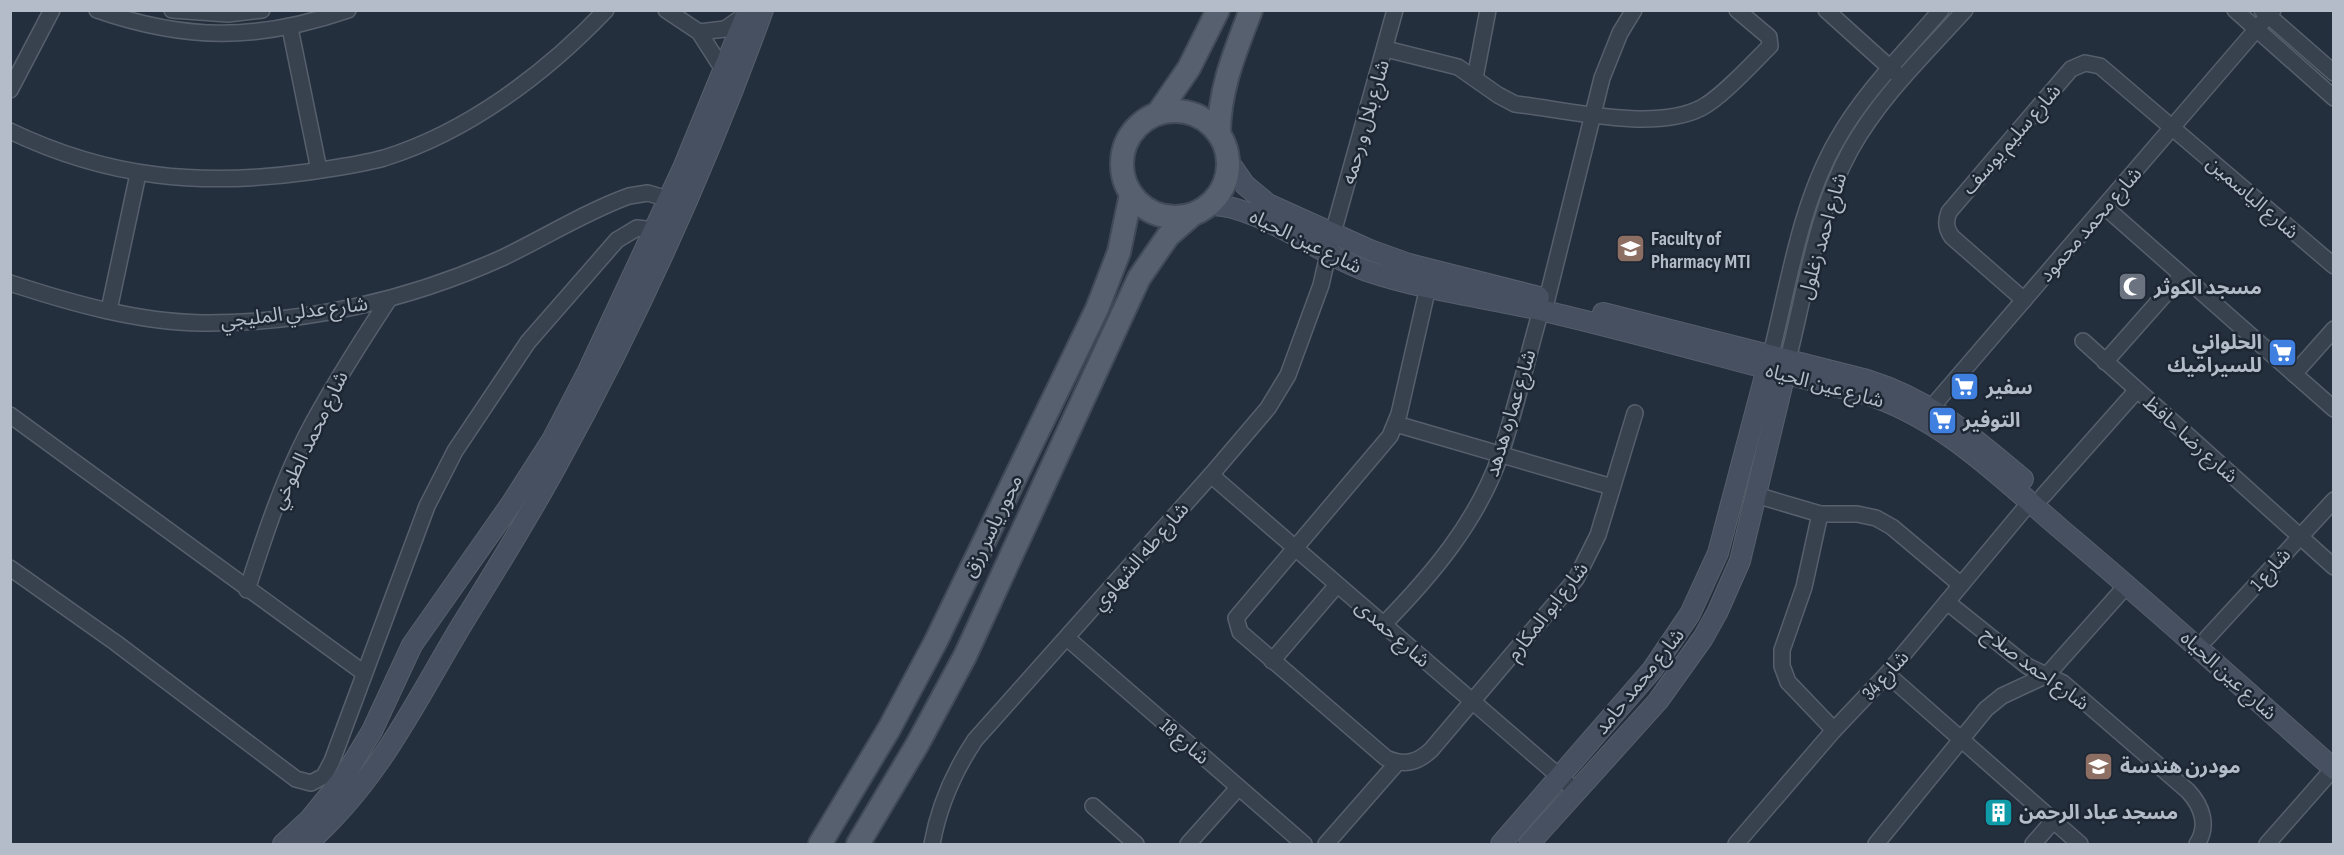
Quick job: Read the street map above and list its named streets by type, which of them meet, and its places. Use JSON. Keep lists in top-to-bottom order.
{
  "streets": {
    "main road": ["محور ياسر رزق"],
    "street": [
      "شارع بلال و رحمه",
      "شارع سليم يوسف",
      "شارع الياسمين",
      "شارع محمد محمود",
      "شارع احمد زغلول",
      "شارع عين الحياه",
      "شارع عدلي المليجي",
      "شارع عماره هدهد",
      "شارع رضا حافظ",
      "شارع محمد الطوخي",
      "شارع طه الشهاوي",
      "شارع 1",
      "شارع ابو المكارم",
      "شارع حمدى",
      "شارع احمد صلاح",
      "شارع 34",
      "شارع محمد حامد",
      "شارع 18"
    ]
  },
  "crossings": [
    ["شارع بلال و رحمه", "شارع عين الحياه"],
    ["شارع بلال و رحمه", "شارع طه الشهاوي"],
    ["شارع سليم يوسف", "شارع الياسمين"],
    ["شارع سليم يوسف", "شارع محمد محمود"],
    ["شارع الياسمين", "شارع محمد محمود"],
    ["شارع محمد محمود", "شارع عين الحياه"],
    ["شارع احمد زغلول", "شارع عين الحياه"],
    ["شارع احمد زغلول", "شارع محمد حامد"],
    ["شارع عين الحياه", "شارع عماره هدهد"],
    ["شارع عين الحياه", "محور ياسر رزق"],
    ["شارع عين الحياه", "شارع طه الشهاوي"],
    ["شارع عين الحياه", "شارع 1"],
    ["شارع عين الحياه", "شارع 34"],
    ["شارع عين الحياه", "شارع محمد حامد"],
    ["شارع عدلي المليجي", "شارع محمد الطوخي"],
    ["شارع عماره هدهد", "شارع حمدى"],
    ["شارع رضا حافظ", "شارع 1"],
    ["شارع رضا حافظ", "شارع 34"],
    ["شارع طه الشهاوي", "شارع حمدى"],
    ["شارع طه الشهاوي", "شارع 18"],
    ["شارع ابو المكارم", "شارع حمدى"],
    ["شارع حمدى", "شارع محمد حامد"],
    ["شارع احمد صلاح", "شارع 34"]
  ],
  "places": {
    "school or university": ["Faculty of Pharmacy MTI", "مودرن هندسة"],
    "mosque": ["مسجد الكوثر"],
    "supermarket": ["الحلواني للسيراميك", "سفير", "التوفير"],
    "building": ["مسجد عباد الرحمن"]
  }
}
